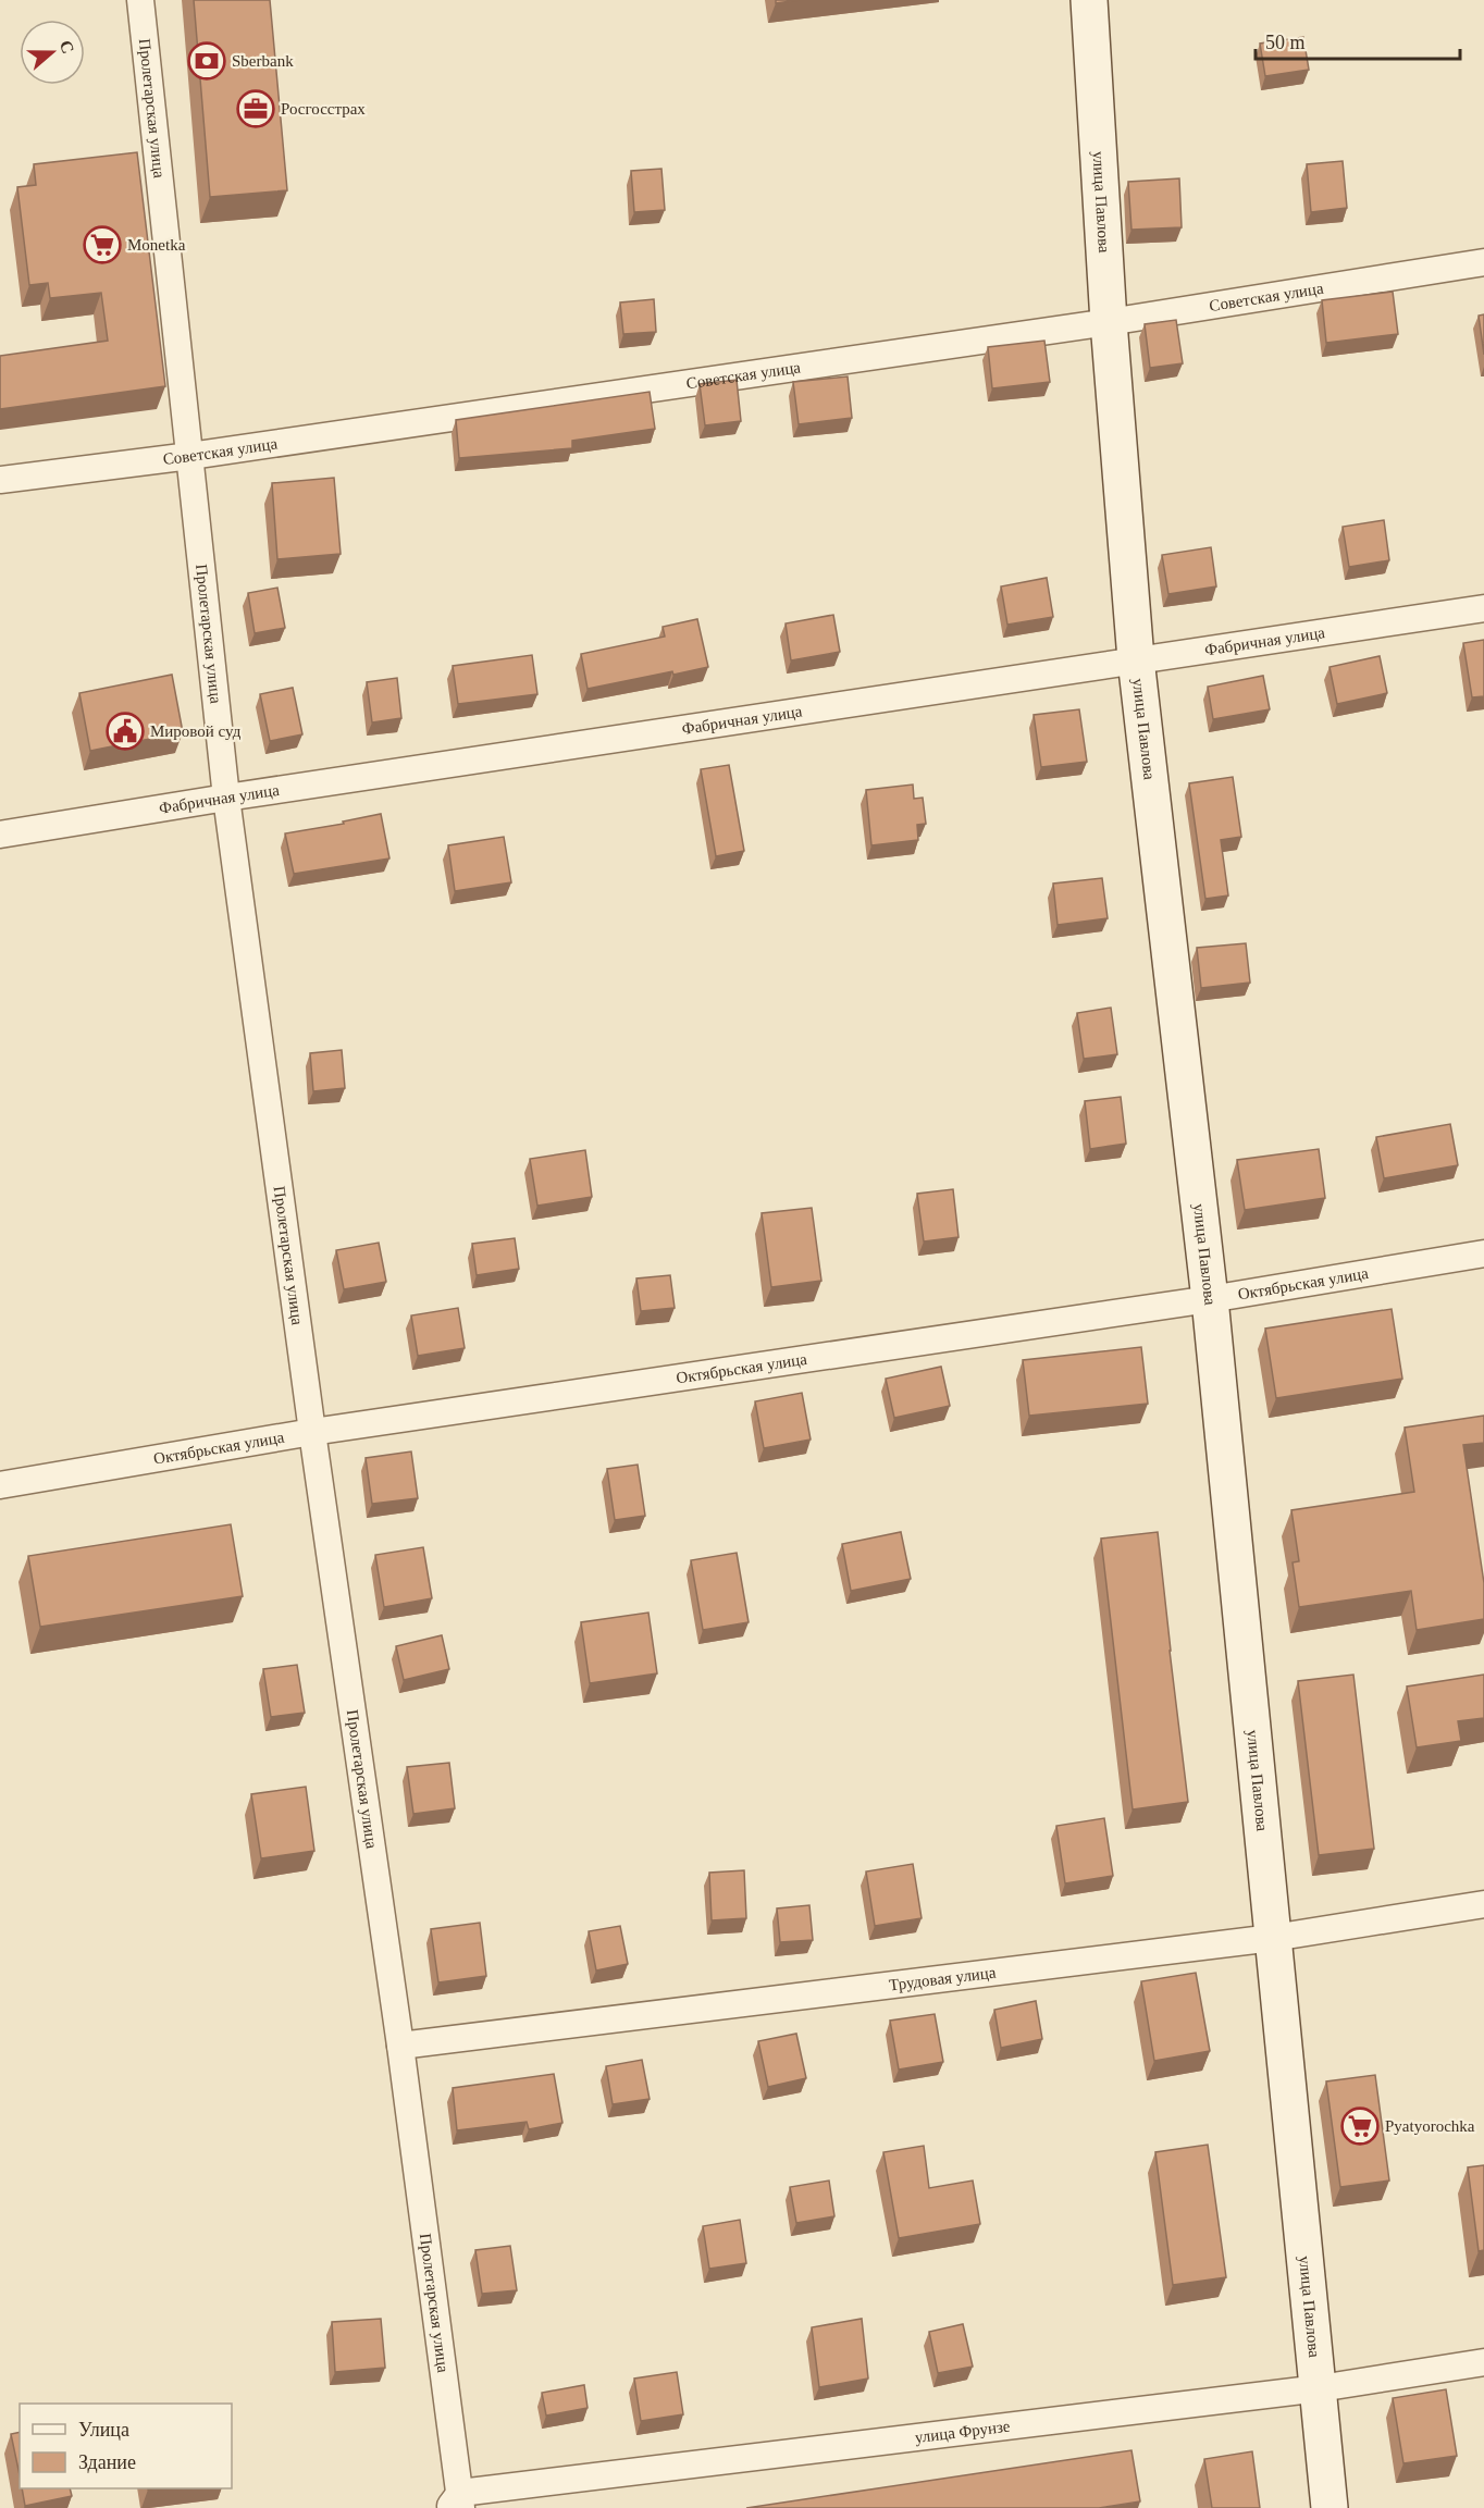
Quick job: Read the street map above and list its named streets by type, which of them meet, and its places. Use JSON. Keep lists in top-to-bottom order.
{
  "streets": {
    "street": [
      "Пролетарская улица",
      "улица Павлова",
      "Советская улица",
      "Фабричная улица",
      "Октябрьская улица",
      "Трудовая улица",
      "улица Фрунзе"
    ]
  },
  "crossings": [
    ["Пролетарская улица", "Советская улица"],
    ["Пролетарская улица", "Фабричная улица"],
    ["Пролетарская улица", "Октябрьская улица"],
    ["Пролетарская улица", "Трудовая улица"],
    ["Пролетарская улица", "улица Фрунзе"],
    ["улица Павлова", "Советская улица"],
    ["улица Павлова", "Фабричная улица"],
    ["улица Павлова", "Октябрьская улица"],
    ["улица Павлова", "Трудовая улица"],
    ["улица Павлова", "улица Фрунзе"]
  ],
  "places": {
    "bank": ["Sberbank"],
    "office": ["Росгосстрах"],
    "supermarket": ["Monetka", "Pyatyorochka"],
    "public building": ["Мировой суд"]
  },
  "legend": ["Улица", "Здание"],
  "scale_bar": "50 m",
  "north": "right"
}
